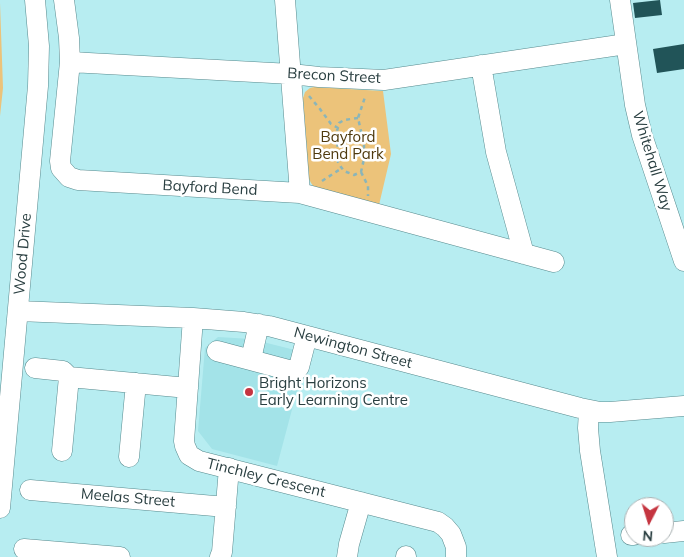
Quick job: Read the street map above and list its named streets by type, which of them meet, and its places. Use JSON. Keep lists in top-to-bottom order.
{
  "streets": {
    "street": [
      "Brecon Street",
      "Whitehall Way",
      "Bayford Bend",
      "Wood Drive",
      "Newington Street",
      "Tinchley Crescent",
      "Meelas Street"
    ]
  },
  "crossings": [
    ["Brecon Street", "Whitehall Way"],
    ["Brecon Street", "Bayford Bend"],
    ["Wood Drive", "Newington Street"],
    ["Newington Street", "Tinchley Crescent"]
  ],
  "parks": ["Bayford Bend Park"],
  "places": ["Bright Horizons Early Learning Centre"],
  "north": "bottom"
}
